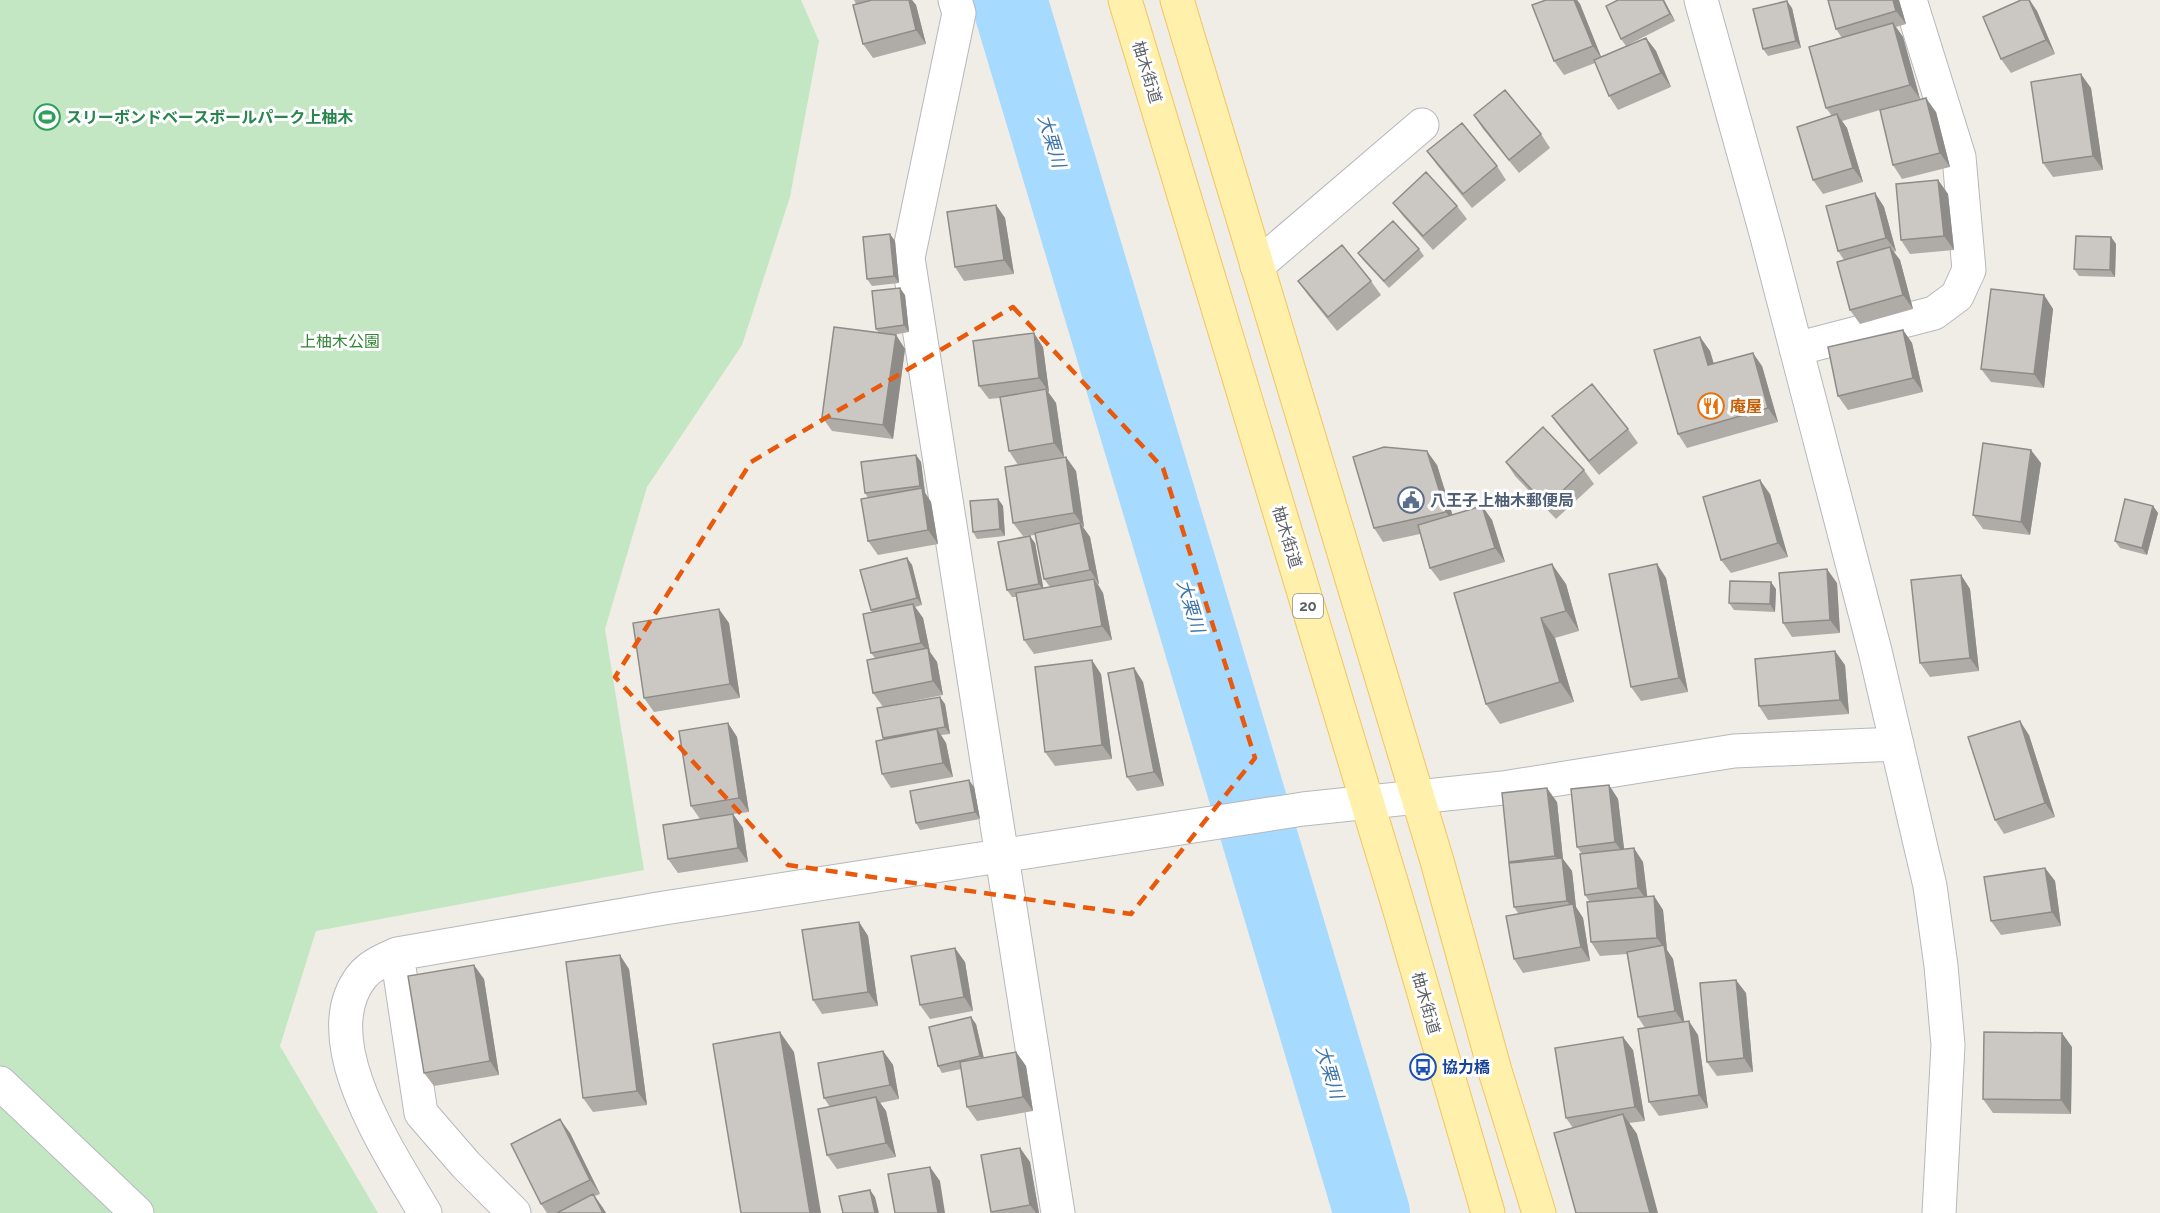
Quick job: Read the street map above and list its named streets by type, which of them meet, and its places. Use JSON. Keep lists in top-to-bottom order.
{
  "streets": {
    "main road": ["柚木街道", "20"]
  },
  "water": ["大栗川"],
  "parks": ["上柚木公園"],
  "places": {
    "sports": ["スリーボンドベースボールパーク上柚木"],
    "restaurant": ["庵屋"],
    "public building": ["八王子上柚木郵便局"],
    "bus stop": ["協力橋"]
  }
}
